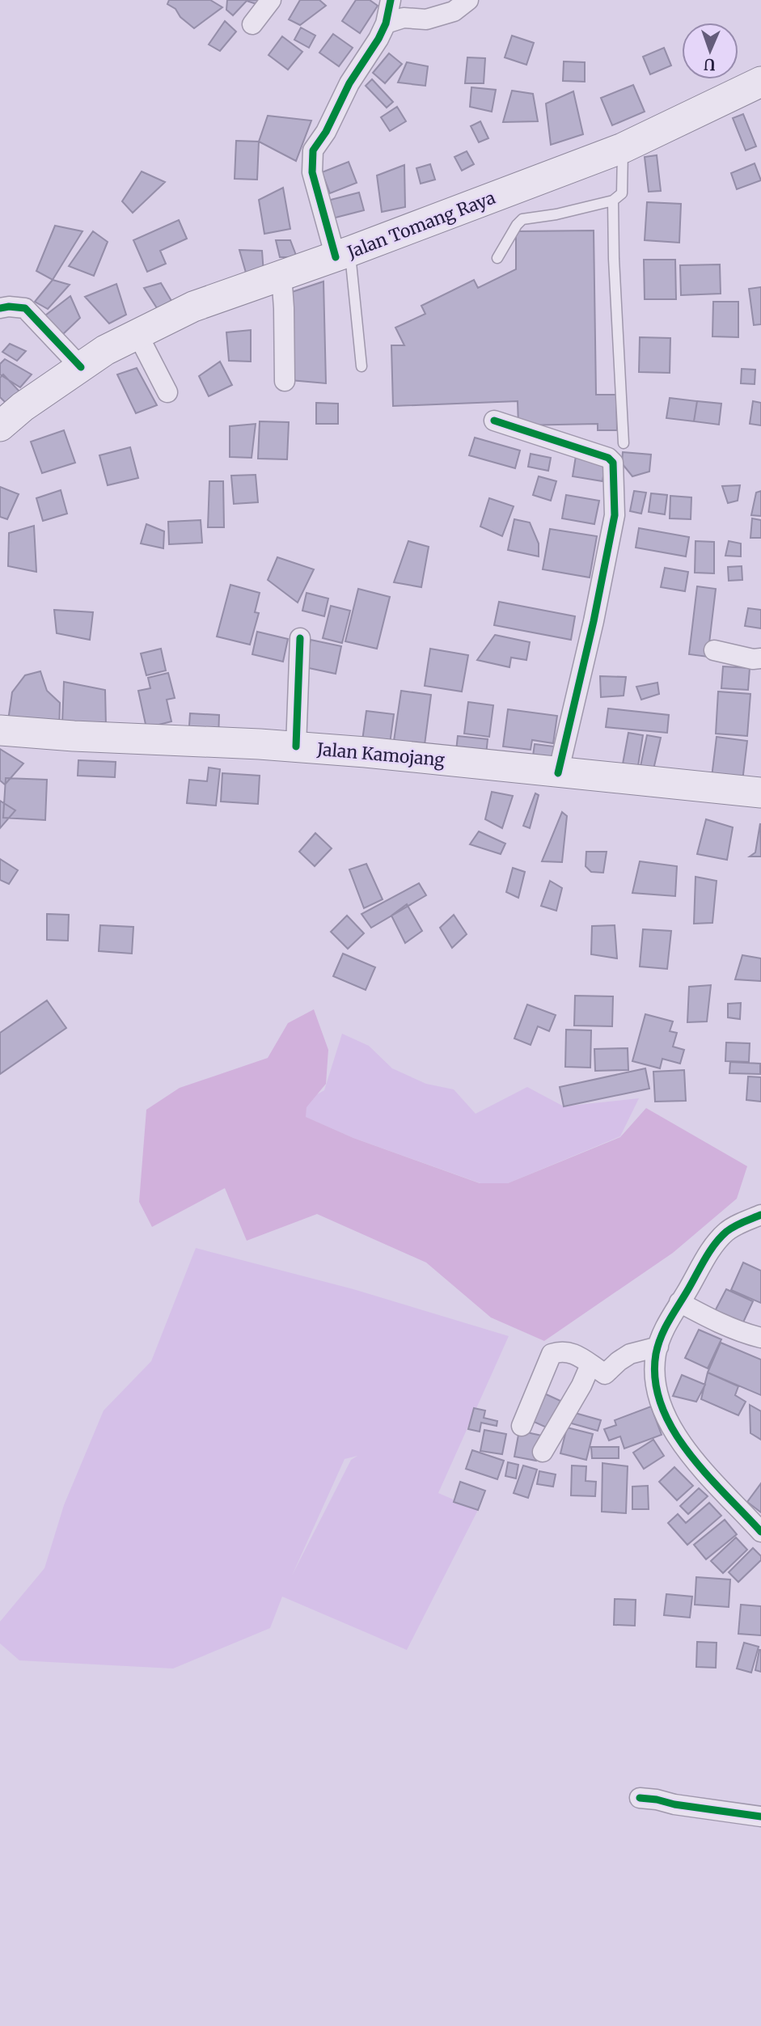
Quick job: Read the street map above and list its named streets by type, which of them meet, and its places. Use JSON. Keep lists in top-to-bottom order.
{
  "streets": {
    "main road": ["Jalan Tomang Raya", "Jalan Kamojang"]
  },
  "north": "bottom"
}
